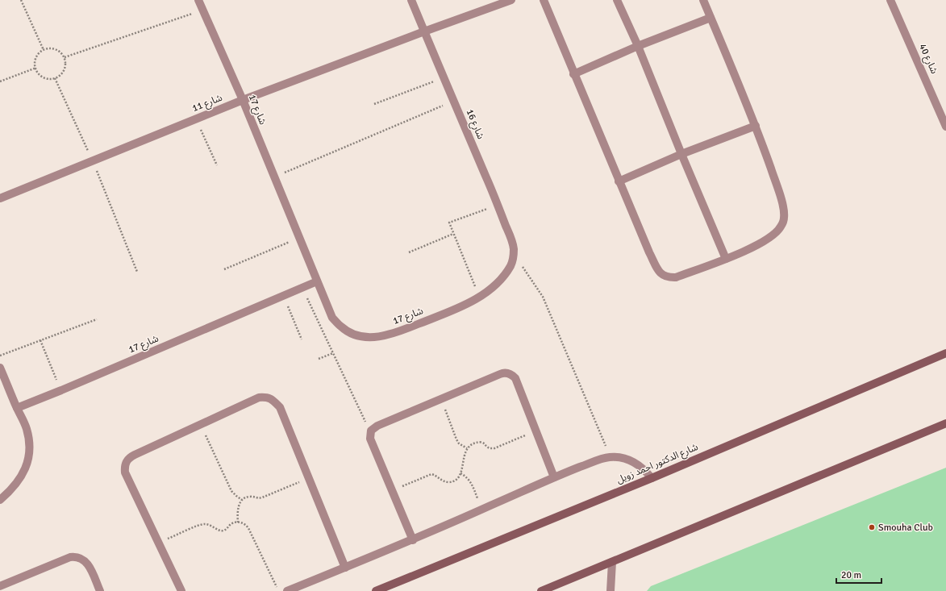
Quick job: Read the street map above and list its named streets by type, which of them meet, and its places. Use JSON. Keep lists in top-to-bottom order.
{
  "streets": {
    "street": [
      "شارع 40",
      "شارع 11",
      "شارع 17",
      "شارع 16",
      "شارع الدكتور احمد زويل"
    ]
  },
  "crossings": [
    ["شارع 11", "شارع 17"],
    ["شارع 11", "شارع 16"],
    ["شارع 17", "شارع 16"]
  ],
  "places": ["Smouha Club"],
  "scale_bar": "20 m"
}
